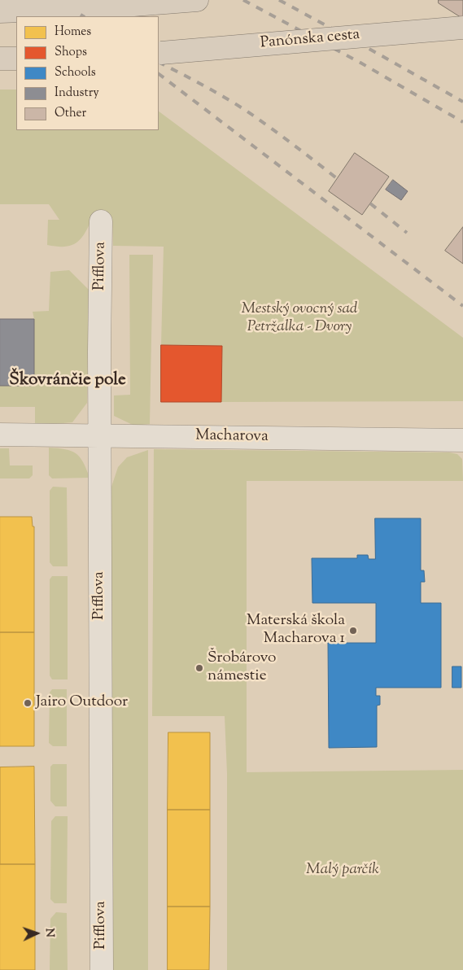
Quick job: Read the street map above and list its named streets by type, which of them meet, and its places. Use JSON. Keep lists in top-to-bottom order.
{
  "streets": {
    "main road": ["Panónska cesta"],
    "street": ["Pifflova", "Macharova"]
  },
  "crossings": [
    ["Pifflova", "Macharova"]
  ],
  "districts": ["Škovránčie pole"],
  "parks": ["Mestský ovocný sad Petržalka - Dvory", "Malý parčík"],
  "places": ["Materská škola Macharova 1", "Šrobárovo námestie", "Jairo Outdoor"],
  "legend": [
    "Homes",
    "Shops",
    "Schools",
    "Industry",
    "Other"
  ],
  "north": "right"
}
